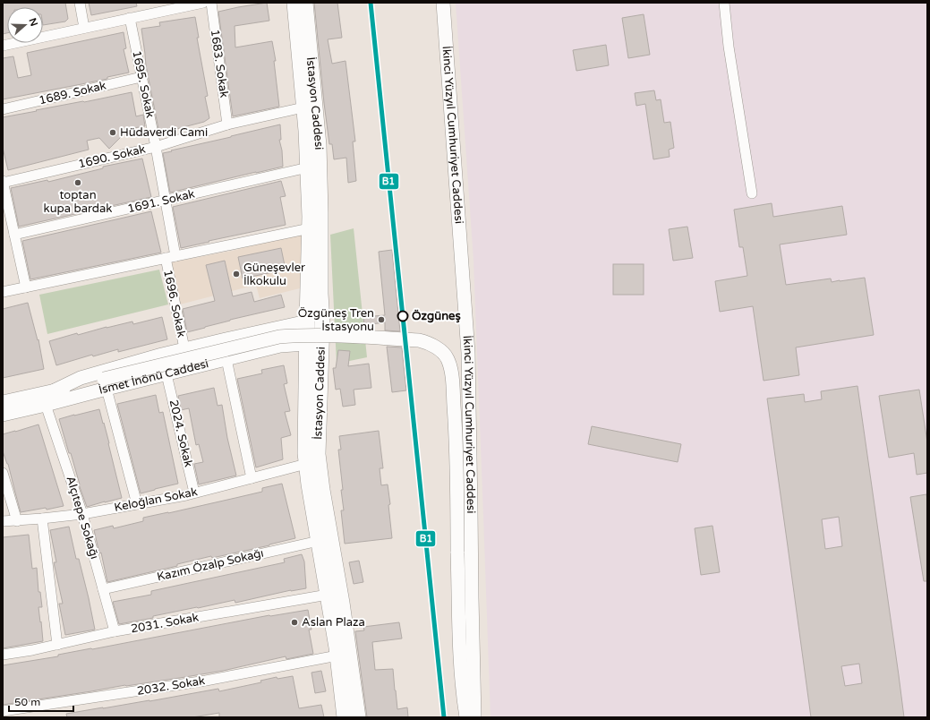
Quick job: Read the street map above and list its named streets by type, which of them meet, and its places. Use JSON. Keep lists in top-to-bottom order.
{
  "streets": {
    "main road": ["İstasyon Caddesi", "İkinci Yüzyıl Cumhuriyet Caddesi", "İsmet İnönü Caddesi"],
    "street": [
      "1683. Sokak",
      "1695. Sokak",
      "1689. Sokak",
      "1690. Sokak",
      "1691. Sokak",
      "1696. Sokak",
      "2024. Sokak",
      "Keloğlan Sokak",
      "Alçıtepe Sokağı",
      "Kazım Özalp Sokağı",
      "2031. Sokak",
      "2032. Sokak"
    ]
  },
  "crossings": [
    ["1683. Sokak", "1690. Sokak"],
    ["1695. Sokak", "1689. Sokak"],
    ["1695. Sokak", "1690. Sokak"],
    ["1695. Sokak", "1691. Sokak"],
    ["1695. Sokak", "1696. Sokak"],
    ["İstasyon Caddesi", "1690. Sokak"],
    ["İstasyon Caddesi", "1691. Sokak"],
    ["İstasyon Caddesi", "İsmet İnönü Caddesi"],
    ["İstasyon Caddesi", "Keloğlan Sokak"],
    ["İstasyon Caddesi", "Kazım Özalp Sokağı"],
    ["İstasyon Caddesi", "2031. Sokak"],
    ["İstasyon Caddesi", "2032. Sokak"],
    ["1696. Sokak", "İsmet İnönü Caddesi"],
    ["İsmet İnönü Caddesi", "2024. Sokak"],
    ["İsmet İnönü Caddesi", "Alçıtepe Sokağı"],
    ["2024. Sokak", "Keloğlan Sokak"],
    ["Keloğlan Sokak", "Alçıtepe Sokağı"],
    ["Alçıtepe Sokağı", "Kazım Özalp Sokağı"],
    ["Alçıtepe Sokağı", "2031. Sokak"]
  ],
  "places": [
    "Hüdaverdi Cami",
    "toptan kupa bardak",
    "Güneşevler İlkokulu",
    "Özgüneş",
    "Özgüneş Tren İstasyonu",
    "Aslan Plaza"
  ],
  "lines": ["transit line B1"],
  "scale_bar": "50 m",
  "north": "right"
}
